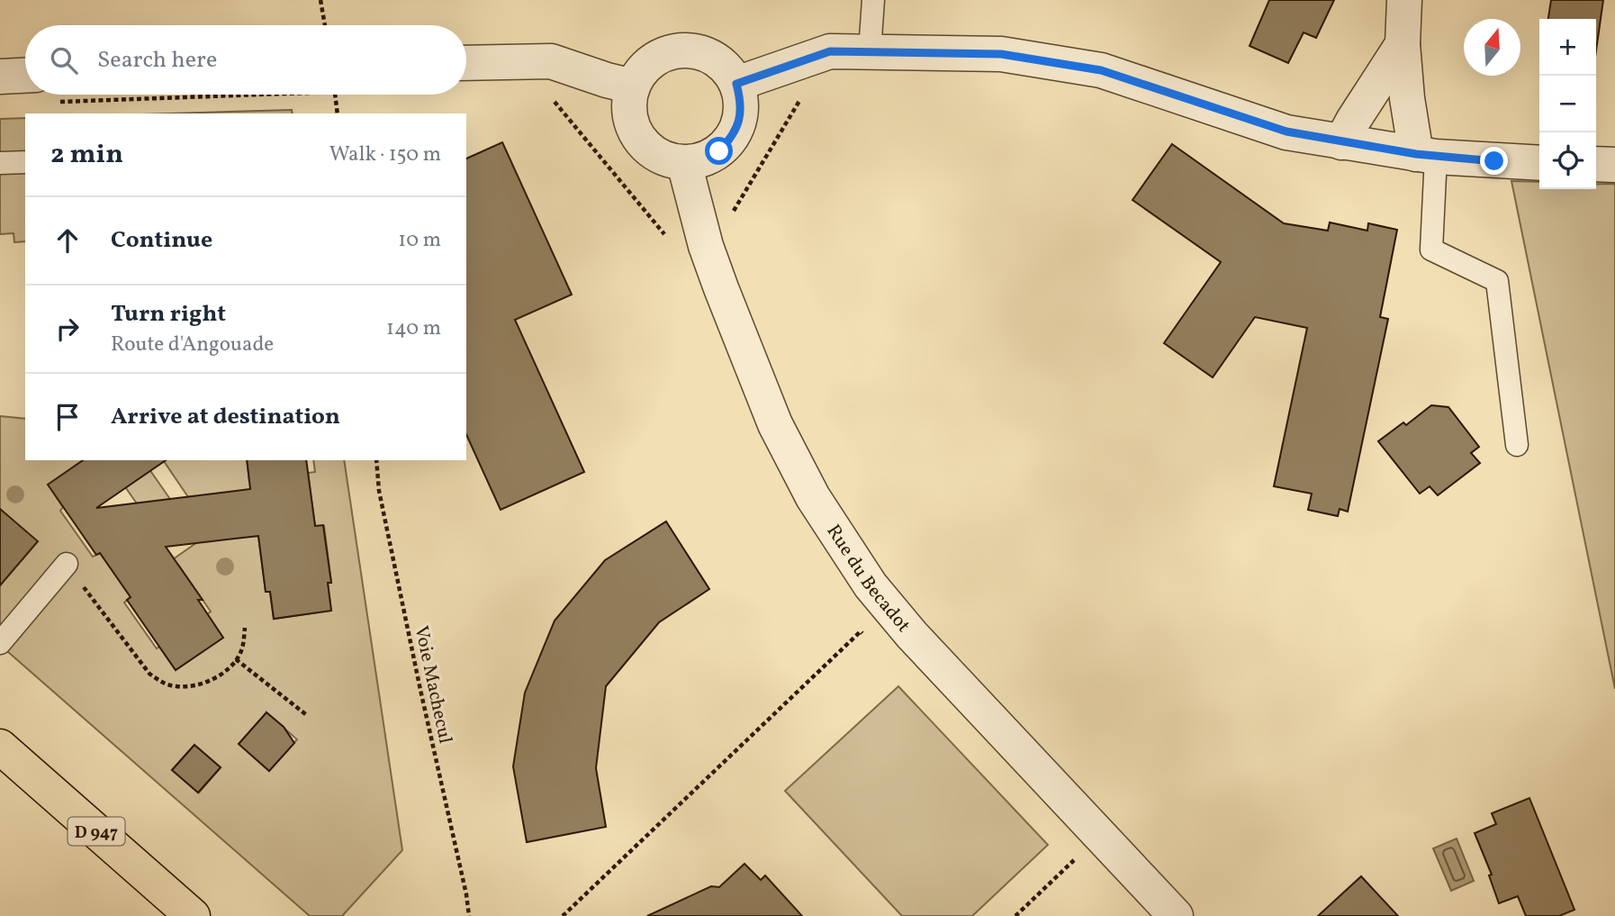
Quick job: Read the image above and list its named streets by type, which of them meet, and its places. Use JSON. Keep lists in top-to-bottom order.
{
  "streets": {
    "main road": ["D 947"],
    "street": ["Rue du Becadot"],
    "path": ["Voie Machecul"]
  },
  "north": "top",
  "page": {
    "map_buttons": ["+", "−"],
    "search": "Search here",
    "heading": ["2 min", "Walk · 150 m"],
    "list": [
      ["Continue", "10 m"],
      ["Turn right", "Route d'Angouade", "140 m"],
      "Arrive at destination"
    ]
  }
}
